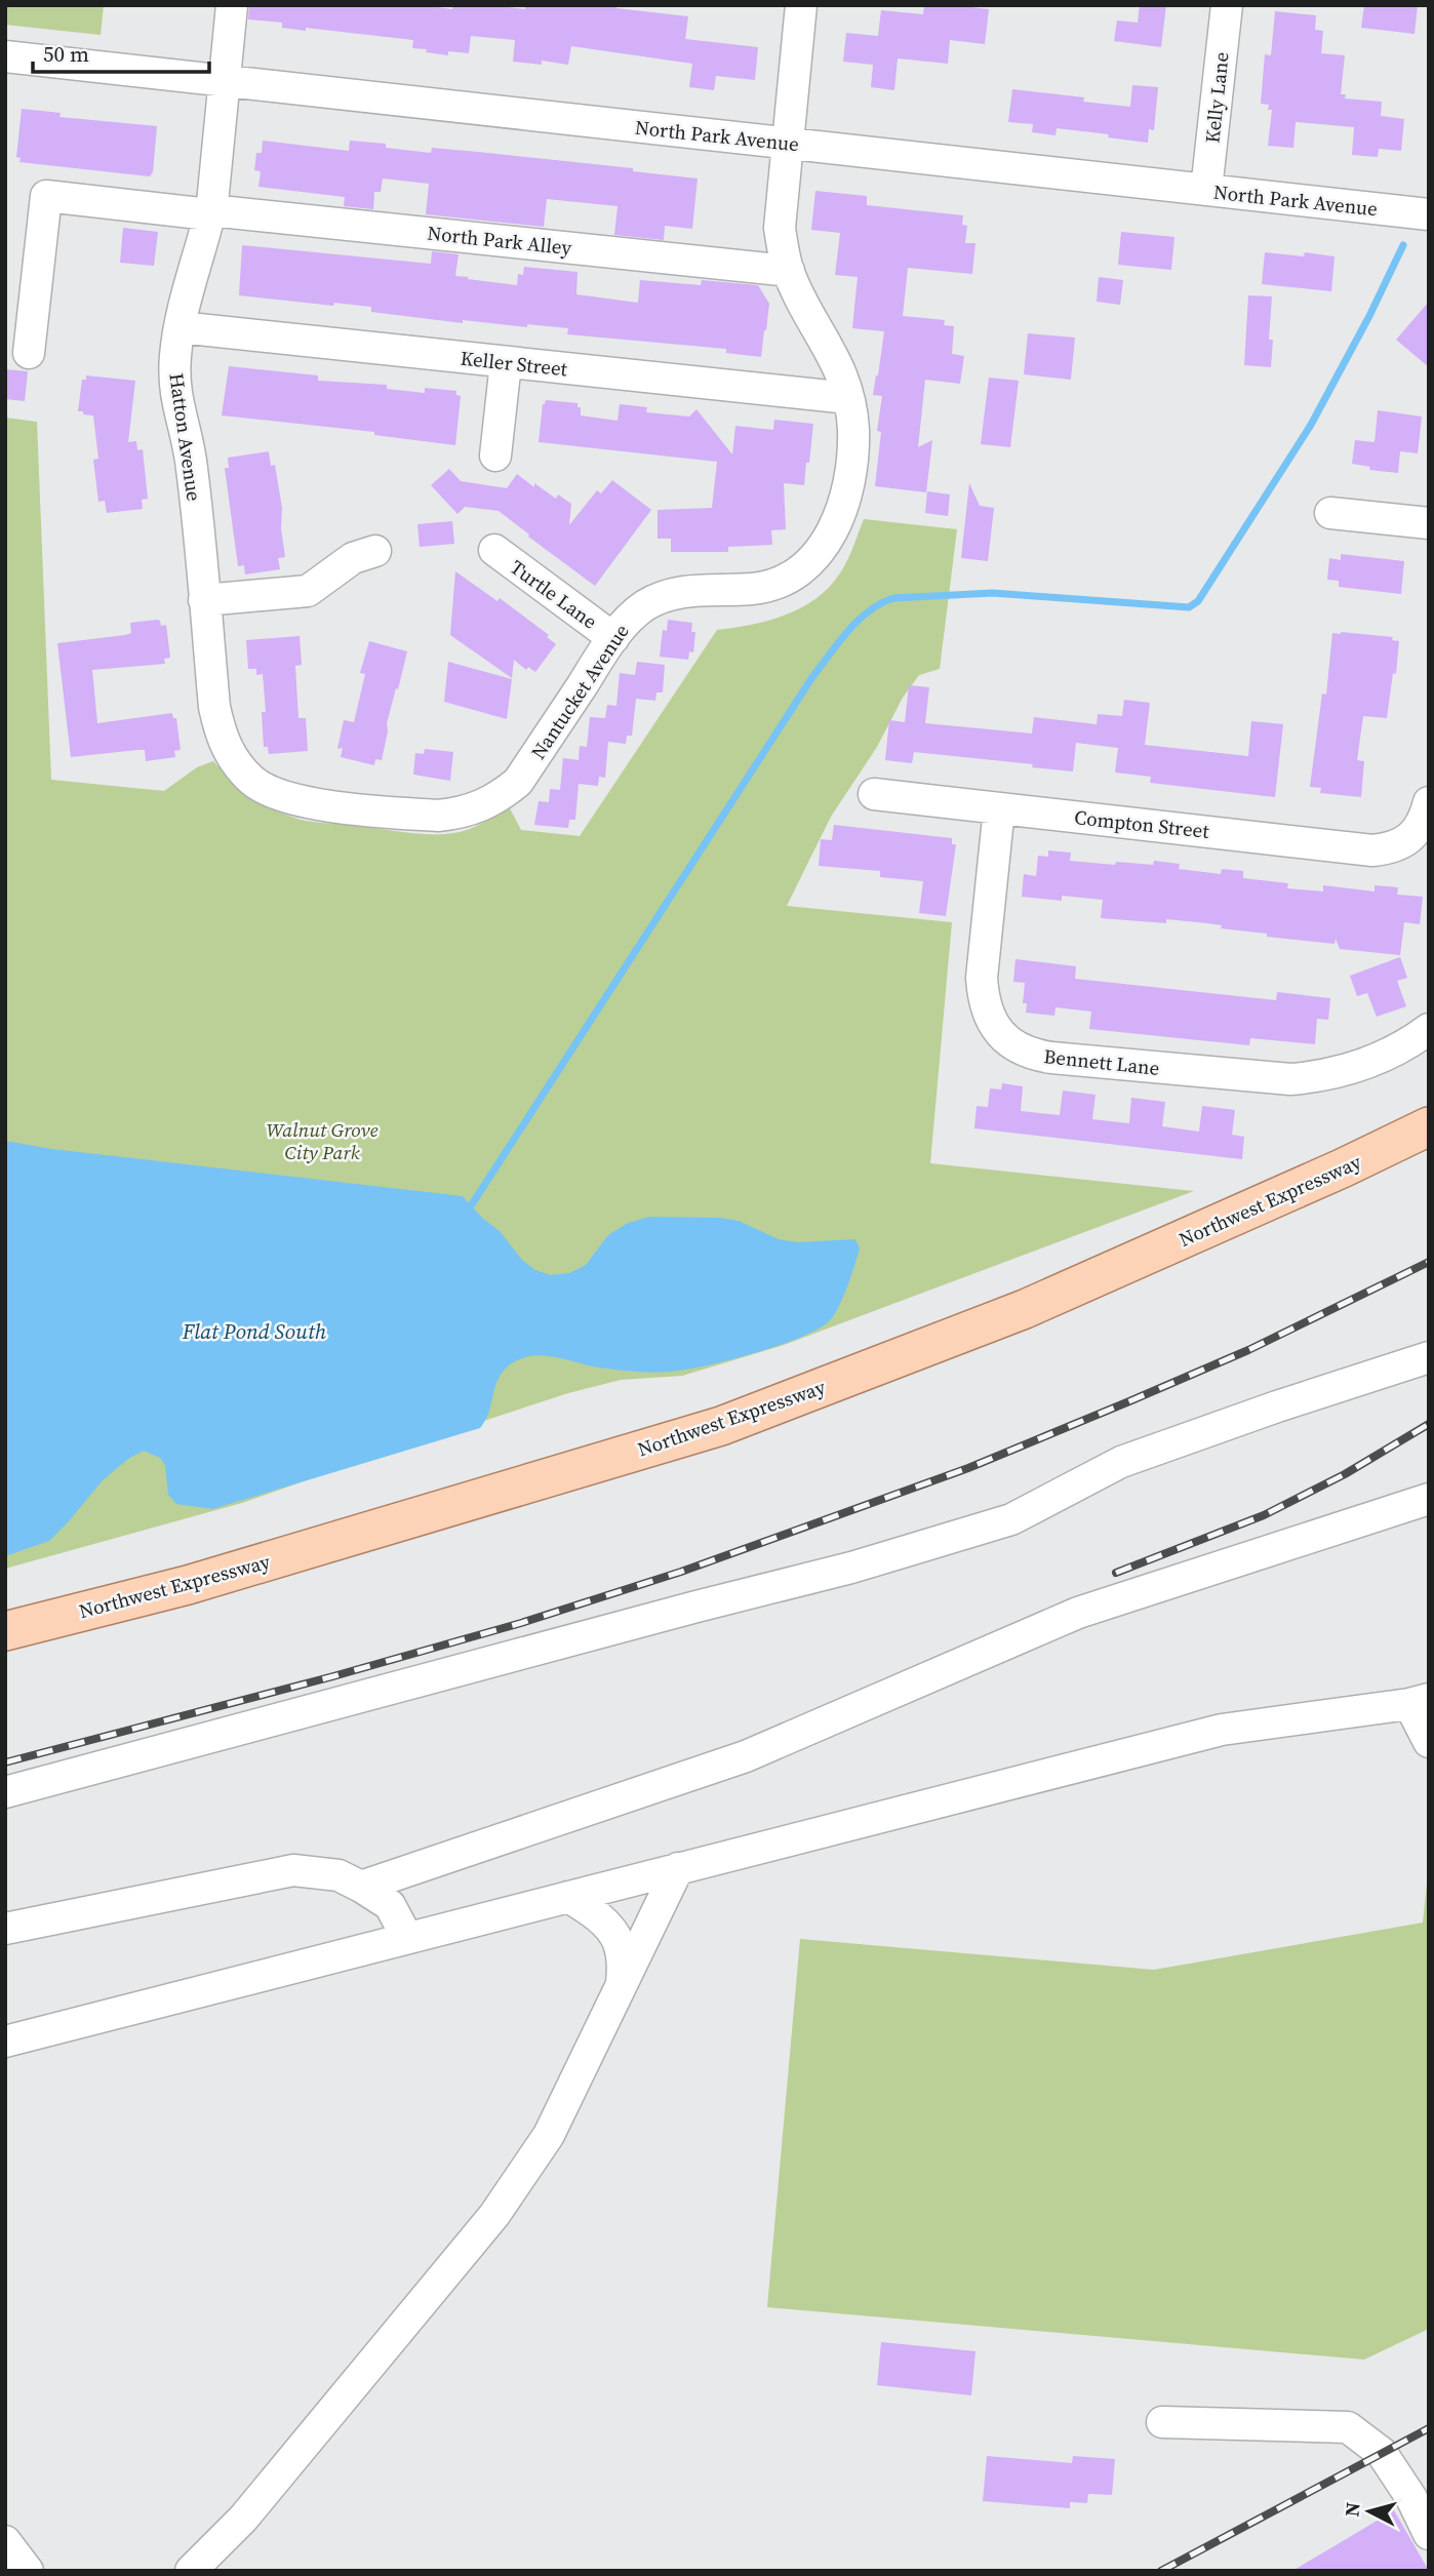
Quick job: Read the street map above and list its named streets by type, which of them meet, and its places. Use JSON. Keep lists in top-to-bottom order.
{
  "streets": {
    "main road": ["Northwest Expressway"],
    "street": [
      "Kelly Lane",
      "North Park Avenue",
      "North Park Alley",
      "Keller Street",
      "Hatton Avenue",
      "Turtle Lane",
      "Nantucket Avenue",
      "Compton Street",
      "Bennett Lane"
    ]
  },
  "crossings": [
    ["Kelly Lane", "North Park Avenue"],
    ["North Park Avenue", "Hatton Avenue"],
    ["North Park Avenue", "Nantucket Avenue"],
    ["North Park Alley", "Hatton Avenue"],
    ["North Park Alley", "Nantucket Avenue"],
    ["Keller Street", "Hatton Avenue"],
    ["Keller Street", "Nantucket Avenue"],
    ["Hatton Avenue", "Nantucket Avenue"],
    ["Turtle Lane", "Nantucket Avenue"],
    ["Compton Street", "Bennett Lane"]
  ],
  "water": ["Flat Pond South"],
  "parks": ["Walnut Grove City Park"],
  "scale_bar": "50 m",
  "north": "left"
}
